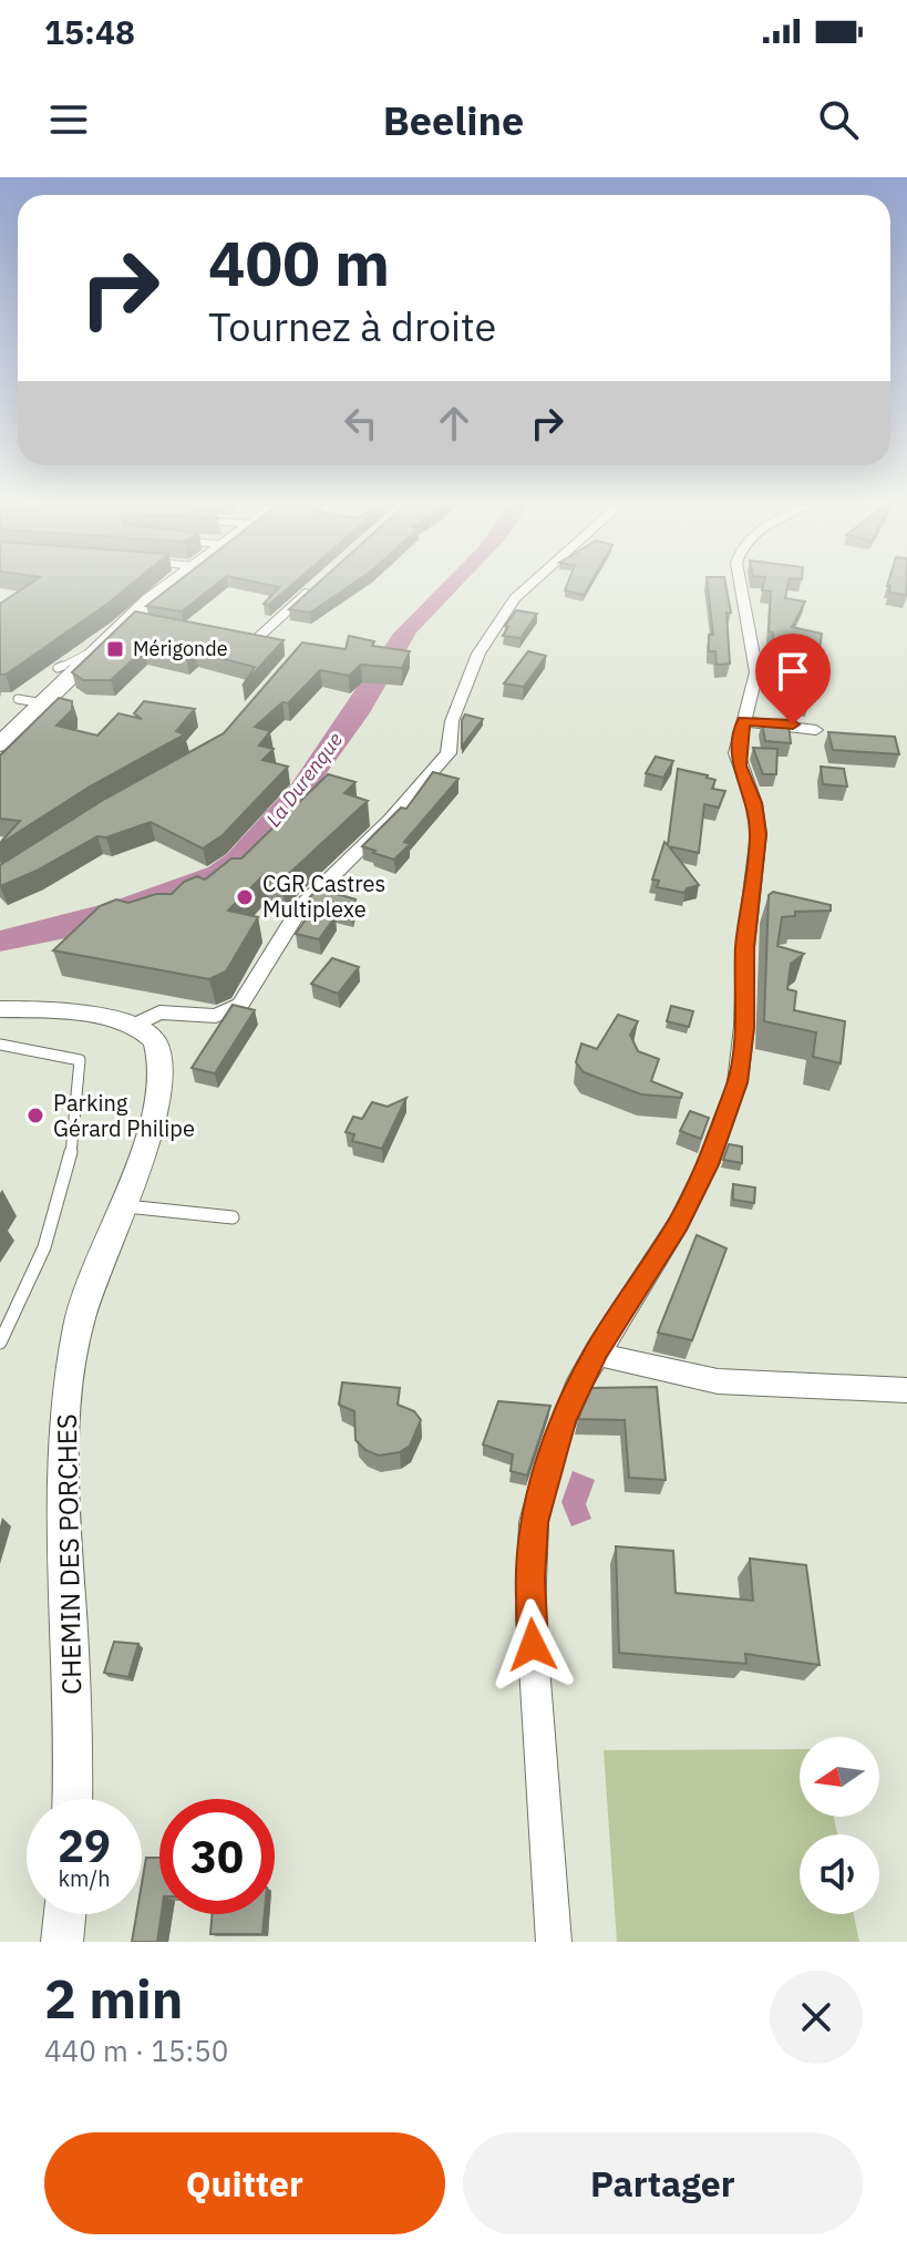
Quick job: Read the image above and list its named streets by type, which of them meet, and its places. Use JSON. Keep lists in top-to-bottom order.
{
  "streets": {
    "street": ["CHEMIN DES PORCHES"]
  },
  "water": ["La Durenque"],
  "places": {
    "transit": ["Mérigonde"],
    "other": ["CGR Castres Multiplexe", "Parking Gérard Philipe"]
  },
  "north": "left",
  "page": {
    "status": "15:48",
    "header": "Beeline",
    "turn": ["400 m", "Tournez à droite"],
    "speed": "29 km/h",
    "limit": "30",
    "heading": ["2 min", "440 m · 15:50"],
    "buttons": ["Quitter", "Partager"]
  }
}
